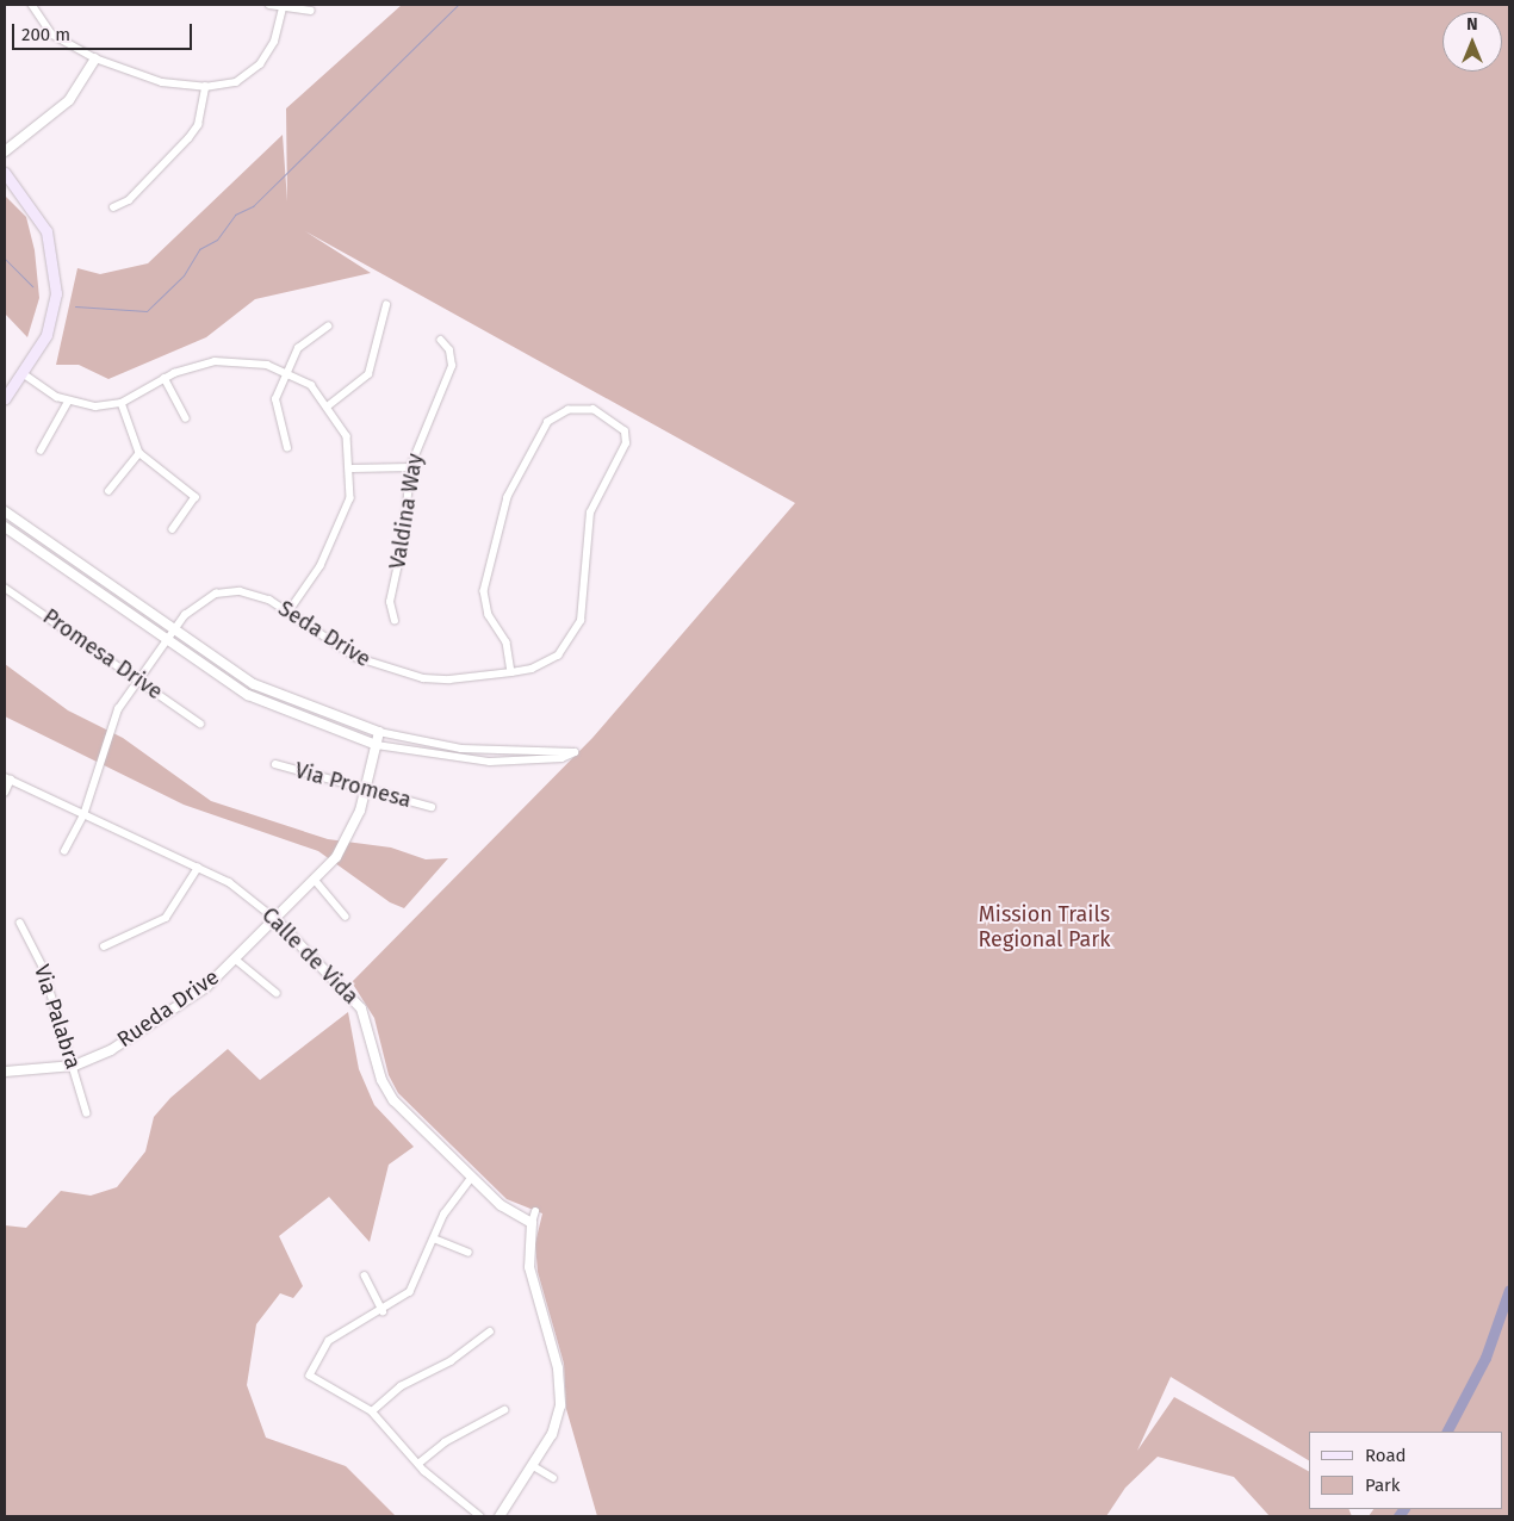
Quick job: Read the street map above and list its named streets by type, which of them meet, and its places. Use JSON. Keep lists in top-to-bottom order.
{
  "streets": {
    "street": [
      "Valdina Way",
      "Seda Drive",
      "Promesa Drive",
      "Via Promesa",
      "Calle de Vida",
      "Rueda Drive",
      "Via Palabra"
    ]
  },
  "crossings": [
    ["Seda Drive", "Promesa Drive"],
    ["Seda Drive", "Calle de Vida"],
    ["Via Promesa", "Rueda Drive"],
    ["Calle de Vida", "Rueda Drive"],
    ["Rueda Drive", "Via Palabra"]
  ],
  "parks": ["Mission Trails Regional Park"],
  "legend": ["Road", "Park"],
  "scale_bar": "200 m",
  "north": "top"
}
